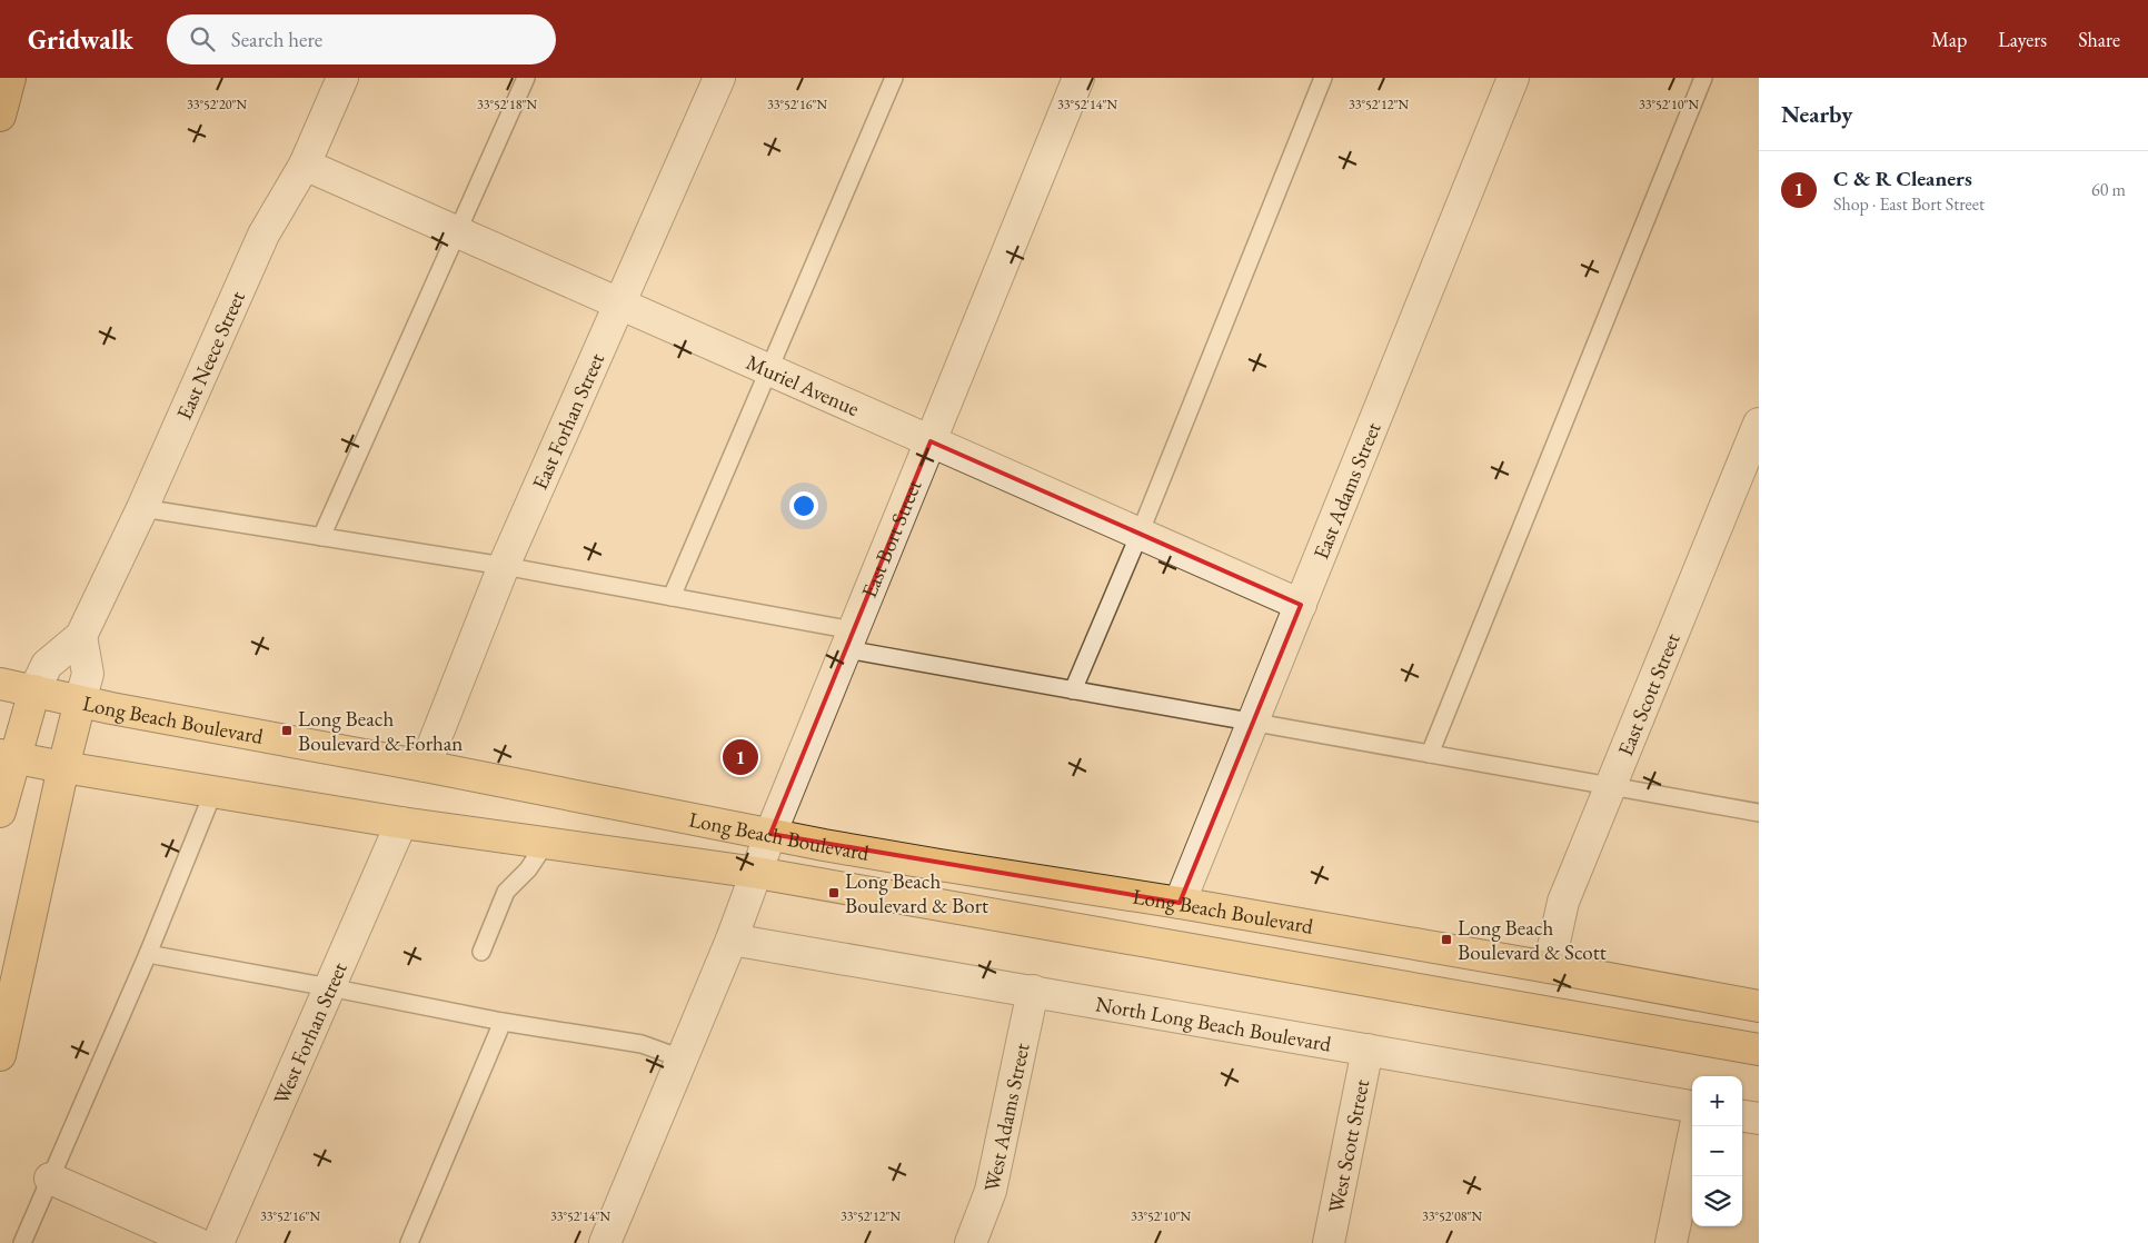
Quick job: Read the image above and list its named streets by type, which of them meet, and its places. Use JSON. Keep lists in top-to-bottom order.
{
  "streets": {
    "main road": ["Long Beach Boulevard"],
    "street": [
      "East Neece Street",
      "Muriel Avenue",
      "East Forhan Street",
      "East Adams Street",
      "East Bort Street",
      "East Scott Street",
      "North Long Beach Boulevard",
      "West Forhan Street",
      "West Adams Street",
      "West Scott Street"
    ]
  },
  "crossings": [
    ["East Neece Street", "Muriel Avenue"],
    ["East Neece Street", "Long Beach Boulevard"],
    ["Muriel Avenue", "East Forhan Street"],
    ["Muriel Avenue", "East Adams Street"],
    ["Muriel Avenue", "East Bort Street"],
    ["East Forhan Street", "Long Beach Boulevard"],
    ["East Adams Street", "Long Beach Boulevard"],
    ["East Bort Street", "Long Beach Boulevard"],
    ["East Bort Street", "North Long Beach Boulevard"],
    ["East Scott Street", "Long Beach Boulevard"],
    ["Long Beach Boulevard", "West Forhan Street"],
    ["North Long Beach Boulevard", "West Adams Street"],
    ["North Long Beach Boulevard", "West Scott Street"]
  ],
  "places": {
    "transit": ["Long Beach Boulevard & Forhan", "Long Beach Boulevard & Bort", "Long Beach Boulevard & Scott"]
  },
  "page": {
    "header": "Gridwalk",
    "search": "Search here",
    "nav": ["Map", "Layers", "Share"],
    "heading": "Nearby",
    "list": [
      {
        "mark": "1",
        "name": "C & R Cleaners",
        "note": "Shop · East Bort Street",
        "value": "60 m"
      }
    ],
    "pins": "1",
    "map_buttons": ["+", "−"]
  },
  "coordinates": [
    "33°52'20\"N",
    "33°52'18\"N",
    "33°52'16\"N",
    "33°52'14\"N",
    "33°52'12\"N",
    "33°52'10\"N",
    "33°52'08\"N"
  ]
}
